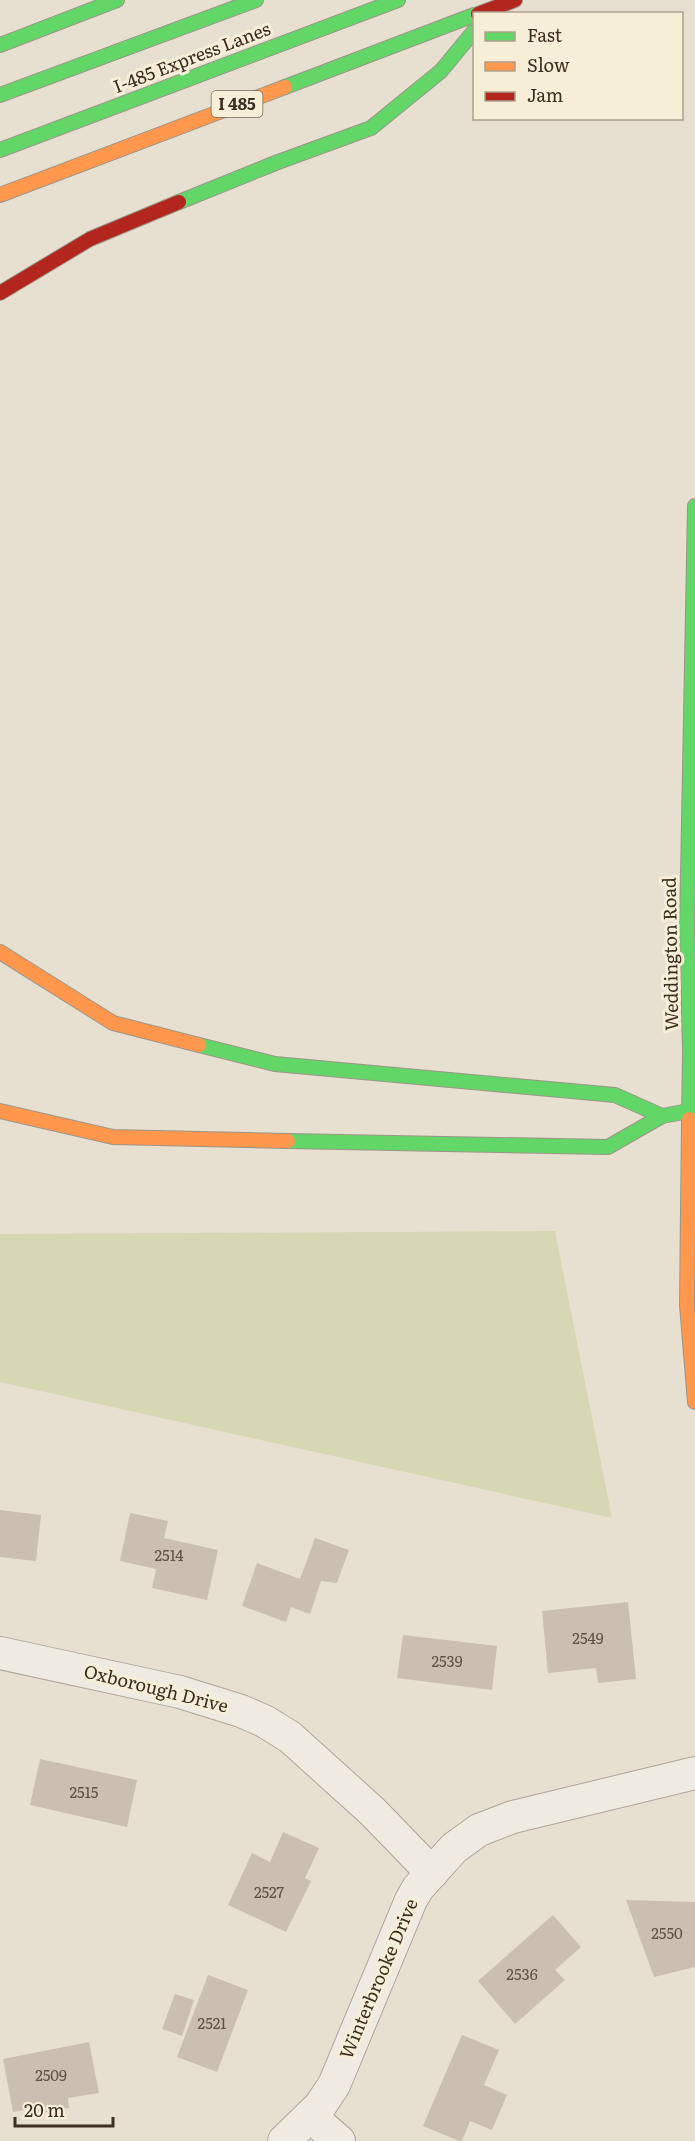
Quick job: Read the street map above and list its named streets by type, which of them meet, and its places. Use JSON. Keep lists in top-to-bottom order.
{
  "streets": {
    "main road": ["I-485 Express Lanes", "I 485", "Weddington Road"],
    "street": ["Oxborough Drive", "Winterbrooke Drive"]
  },
  "crossings": [
    ["Oxborough Drive", "Winterbrooke Drive"]
  ],
  "house_numbers": [
    "2514",
    "2549",
    "2539",
    "2515",
    "2527",
    "2550",
    "2536",
    "2521",
    "2509"
  ],
  "legend": ["Fast", "Slow", "Jam"],
  "scale_bar": "20 m"
}
